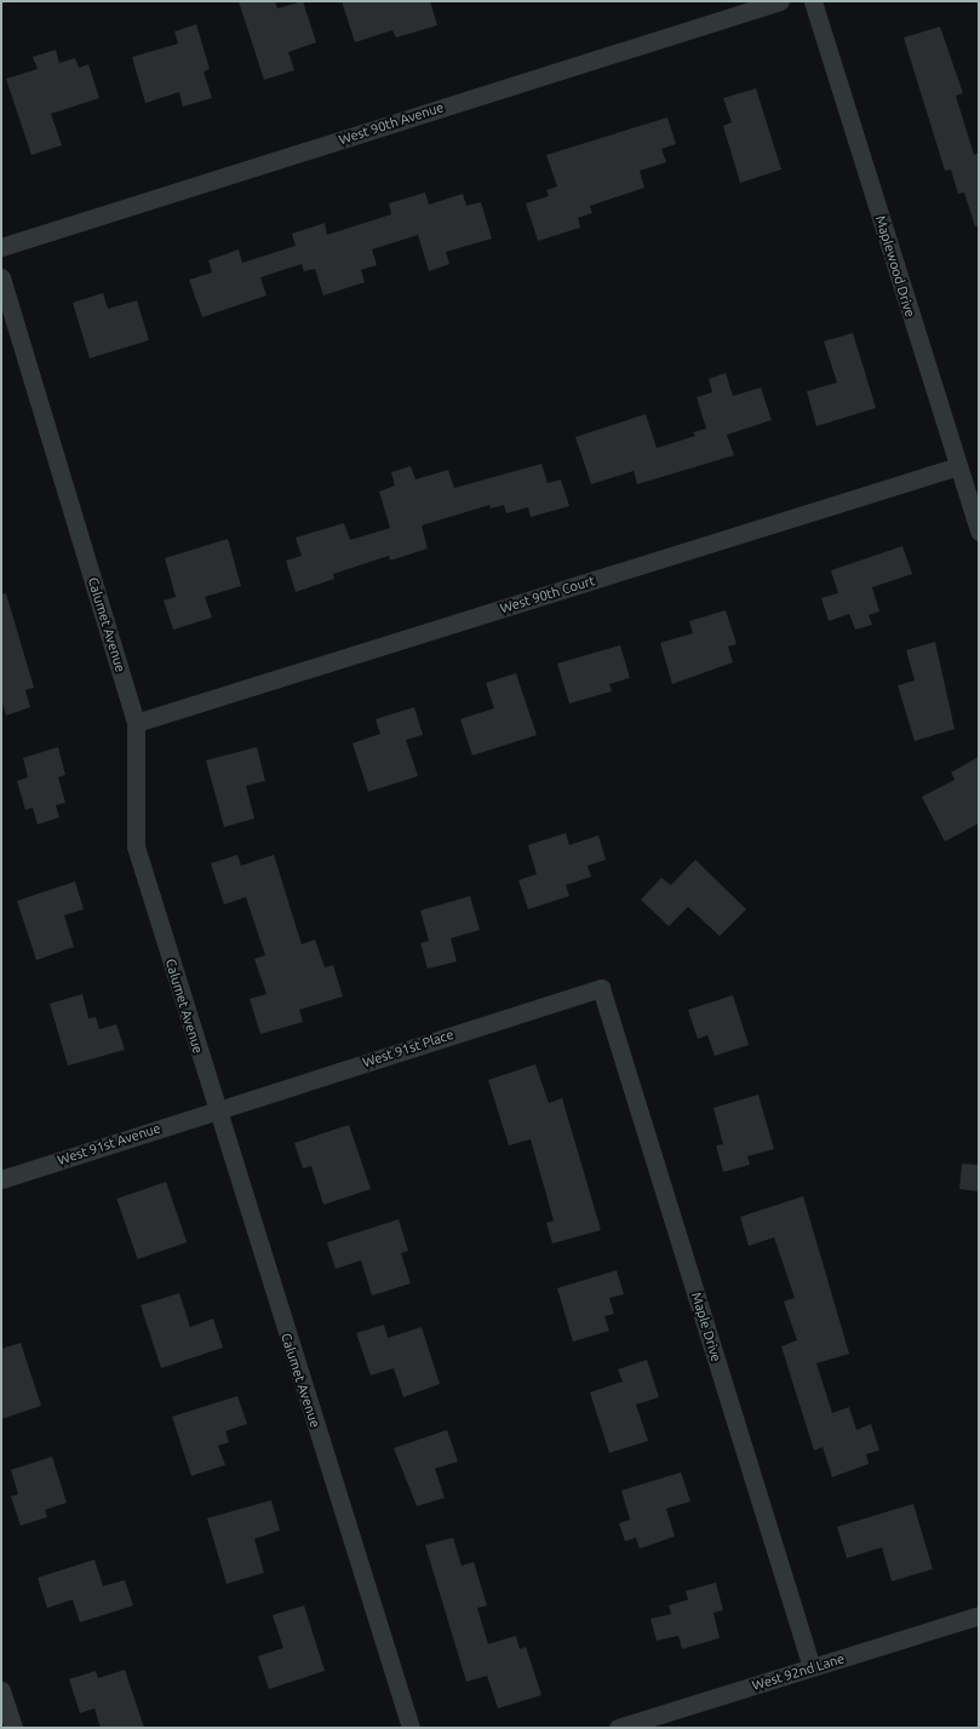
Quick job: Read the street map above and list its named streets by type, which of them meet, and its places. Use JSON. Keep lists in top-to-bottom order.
{
  "streets": {
    "street": [
      "West 90th Avenue",
      "Maplewood Drive",
      "West 90th Court",
      "Calumet Avenue",
      "West 91st Place",
      "West 91st Avenue",
      "Maple Drive",
      "West 92nd Lane"
    ]
  },
  "crossings": [
    ["Maplewood Drive", "West 90th Court"],
    ["West 90th Court", "Calumet Avenue"],
    ["Calumet Avenue", "West 91st Place"],
    ["Calumet Avenue", "West 91st Avenue"],
    ["West 91st Place", "West 91st Avenue"],
    ["West 91st Place", "Maple Drive"],
    ["Maple Drive", "West 92nd Lane"]
  ]
}
